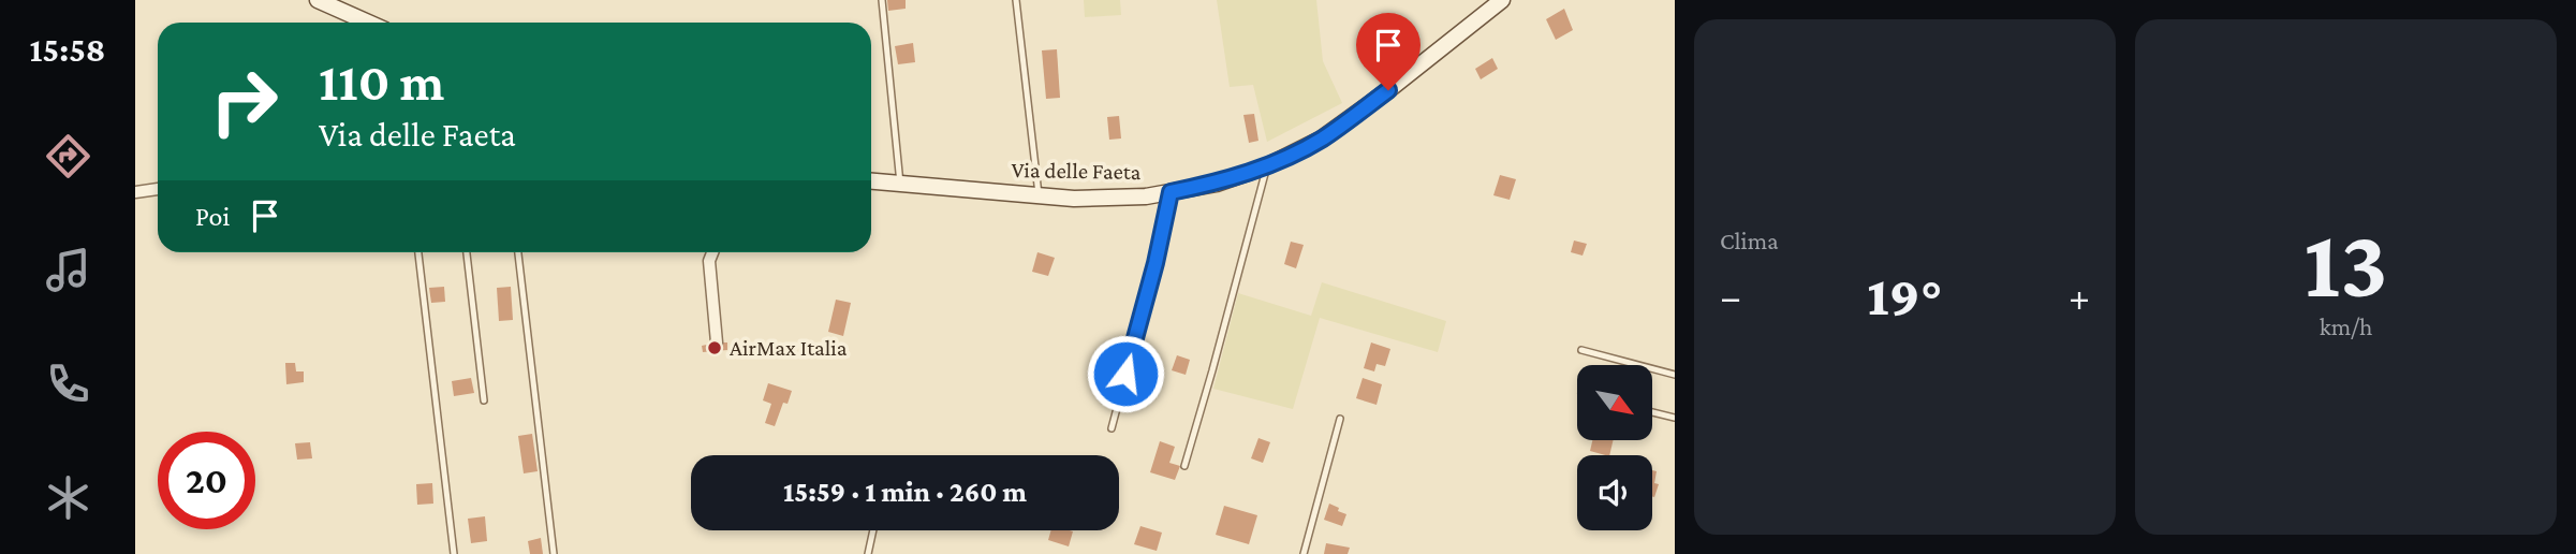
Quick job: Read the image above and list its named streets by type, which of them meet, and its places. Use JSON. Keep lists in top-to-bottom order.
{
  "streets": {
    "street": ["Via delle Faeta"]
  },
  "places": ["AirMax Italia"],
  "north": "bottom right",
  "page": {
    "tabs": "15:58",
    "tile": [
      "Clima",
      ["13", "km/h"]
    ],
    "turn": ["110 m", "Via delle Faeta"],
    "then": "Poi",
    "heat": ["−", "19°", "+"],
    "limit": "20",
    "trip": "15:59 · 1 min · 260 m"
  }
}
